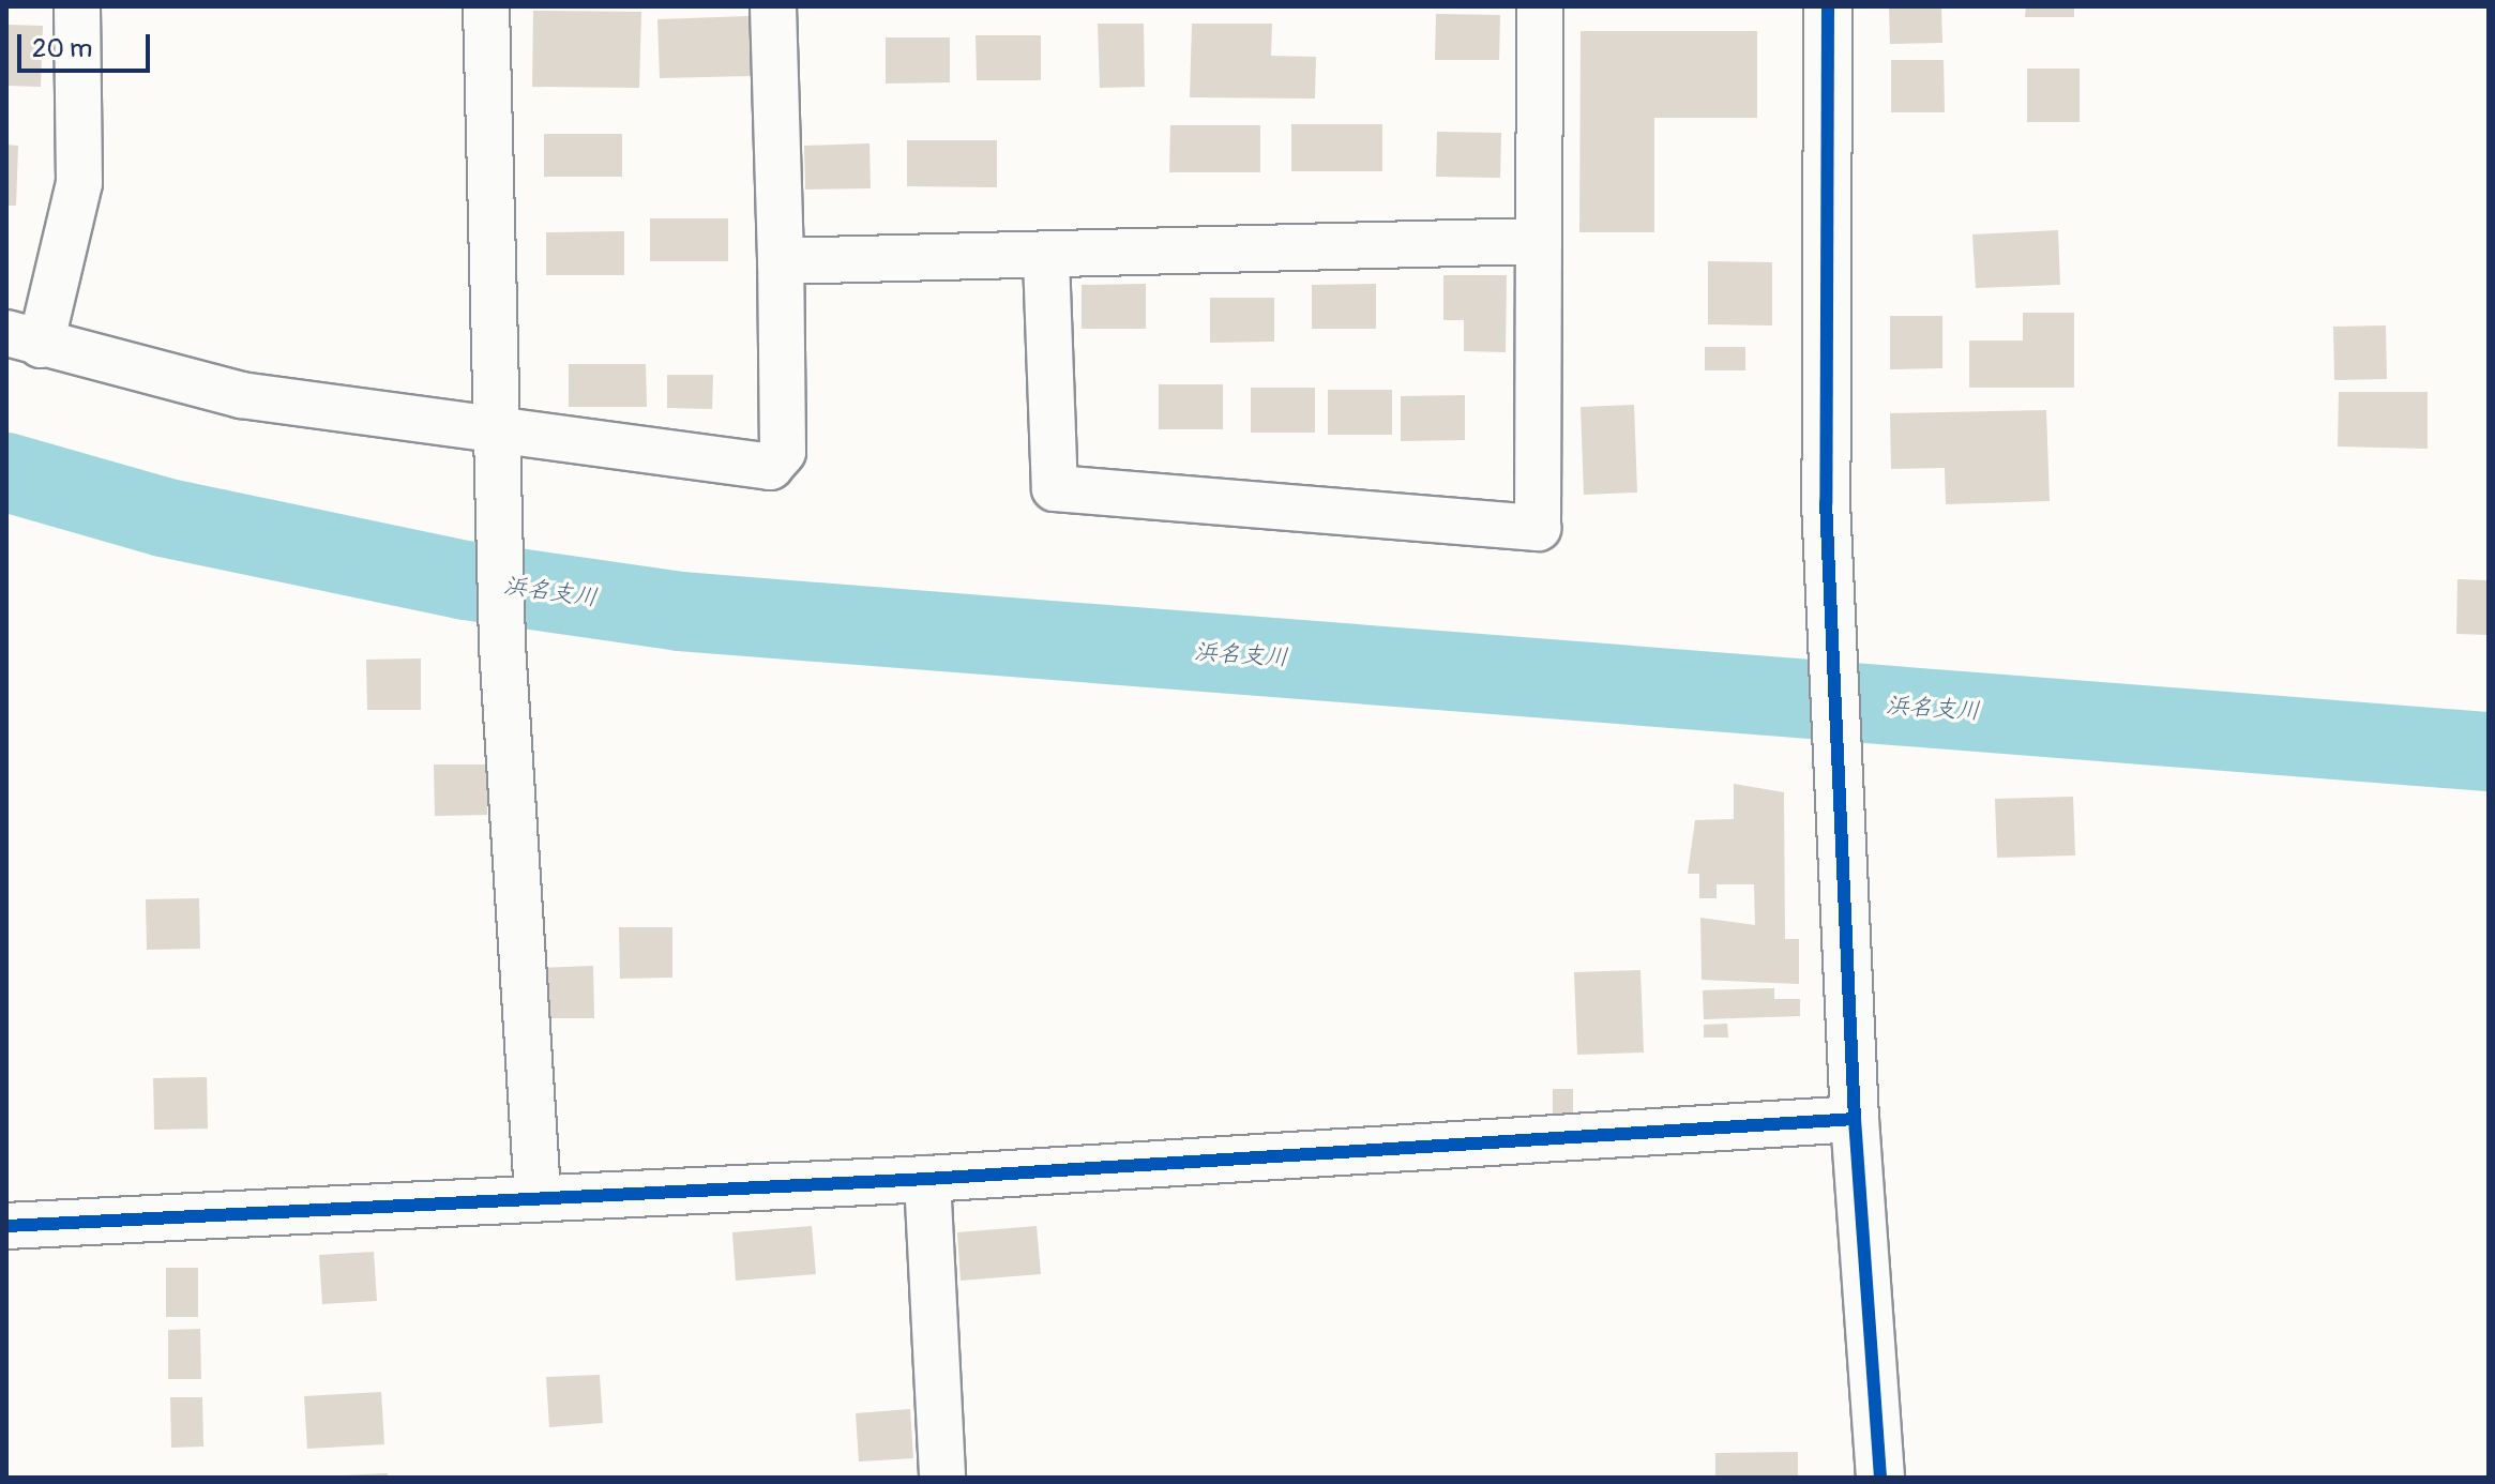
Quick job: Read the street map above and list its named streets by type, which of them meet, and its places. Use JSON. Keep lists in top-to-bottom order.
{
  "water": ["浜名支川"],
  "scale_bar": "20 m"
}
